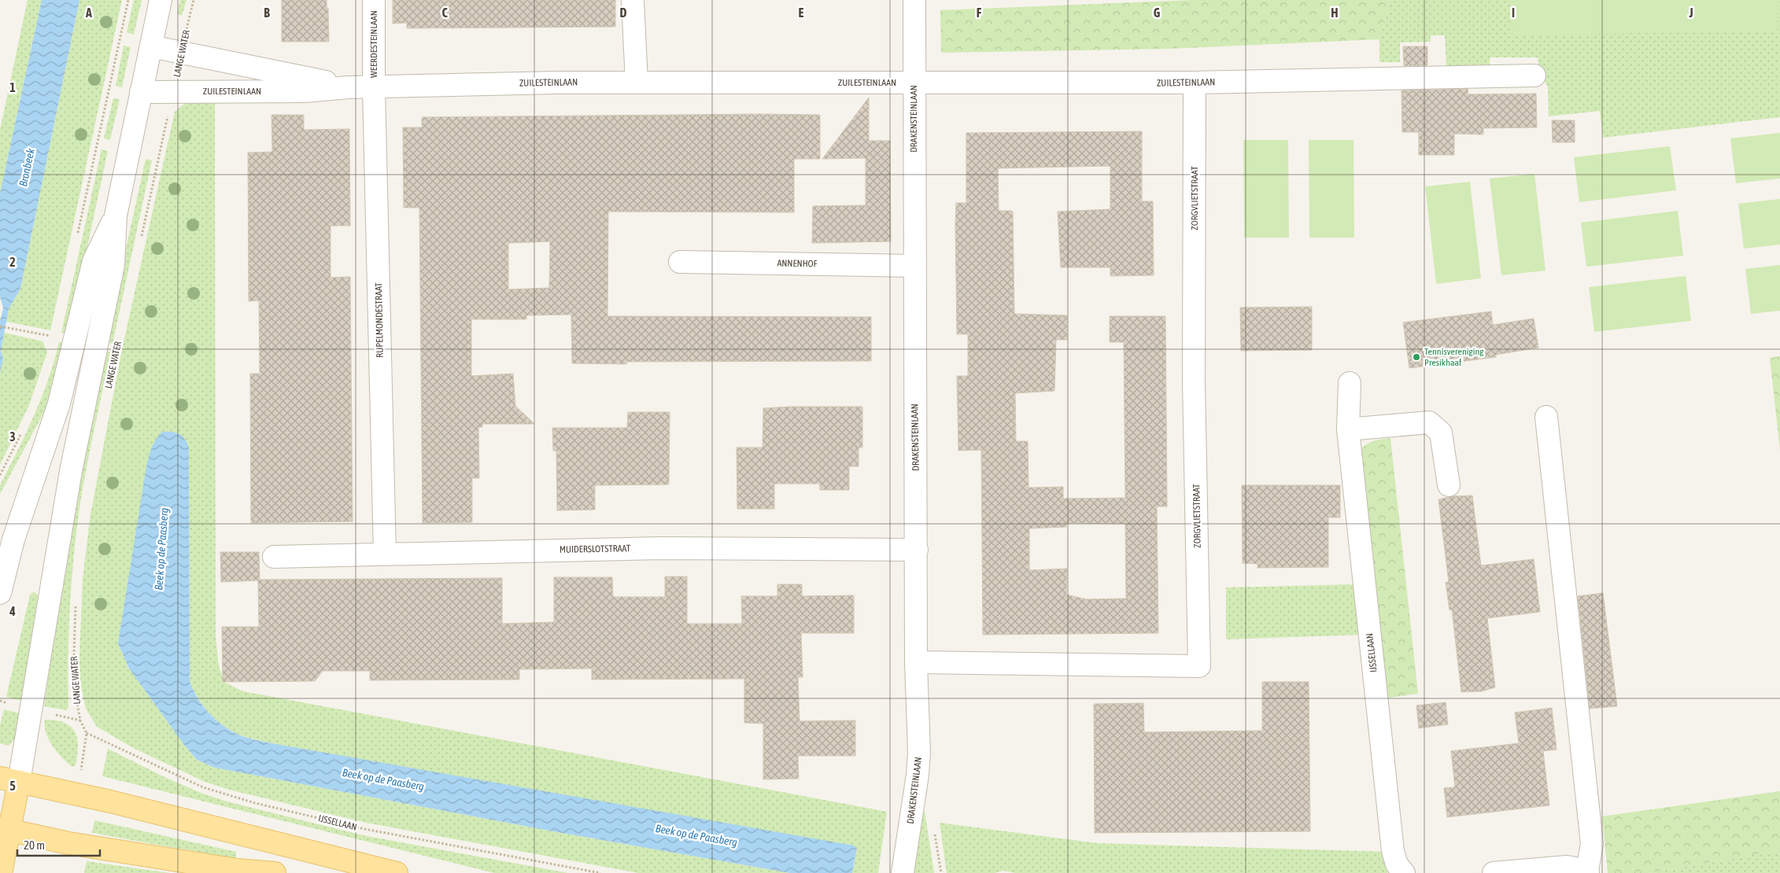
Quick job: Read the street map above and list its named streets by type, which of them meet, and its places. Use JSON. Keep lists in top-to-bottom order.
{
  "streets": {
    "main road": ["LANGE WATER"],
    "street": [
      "WEERDESTEINLAAN",
      "ZUILESTEINLAAN",
      "DRAKENSTEINLAAN",
      "ZORGVLIETSTRAAT",
      "ANNENHOF",
      "RUPELMONDESTRAAT",
      "MUIDERSLOTSTRAAT",
      "IJSSELLAAN"
    ]
  },
  "crossings": [
    ["WEERDESTEINLAAN", "ZUILESTEINLAAN"],
    ["WEERDESTEINLAAN", "RUPELMONDESTRAAT"],
    ["LANGE WATER", "ZUILESTEINLAAN"],
    ["LANGE WATER", "IJSSELLAAN"],
    ["ZUILESTEINLAAN", "DRAKENSTEINLAAN"],
    ["ZUILESTEINLAAN", "ZORGVLIETSTRAAT"],
    ["ZUILESTEINLAAN", "RUPELMONDESTRAAT"],
    ["DRAKENSTEINLAAN", "ZORGVLIETSTRAAT"],
    ["DRAKENSTEINLAAN", "ANNENHOF"],
    ["DRAKENSTEINLAAN", "MUIDERSLOTSTRAAT"],
    ["RUPELMONDESTRAAT", "MUIDERSLOTSTRAAT"]
  ],
  "water": ["Bronbeek", "Beek op de Paasberg"],
  "places": ["Tennisvereniging Presikhaaf"],
  "scale_bar": "20 m",
  "grid": {
    "columns": [
      "A",
      "B",
      "C",
      "D",
      "E",
      "F",
      "G",
      "H",
      "I",
      "J"
    ],
    "rows": [
      "1",
      "2",
      "3",
      "4",
      "5"
    ]
  }
}
